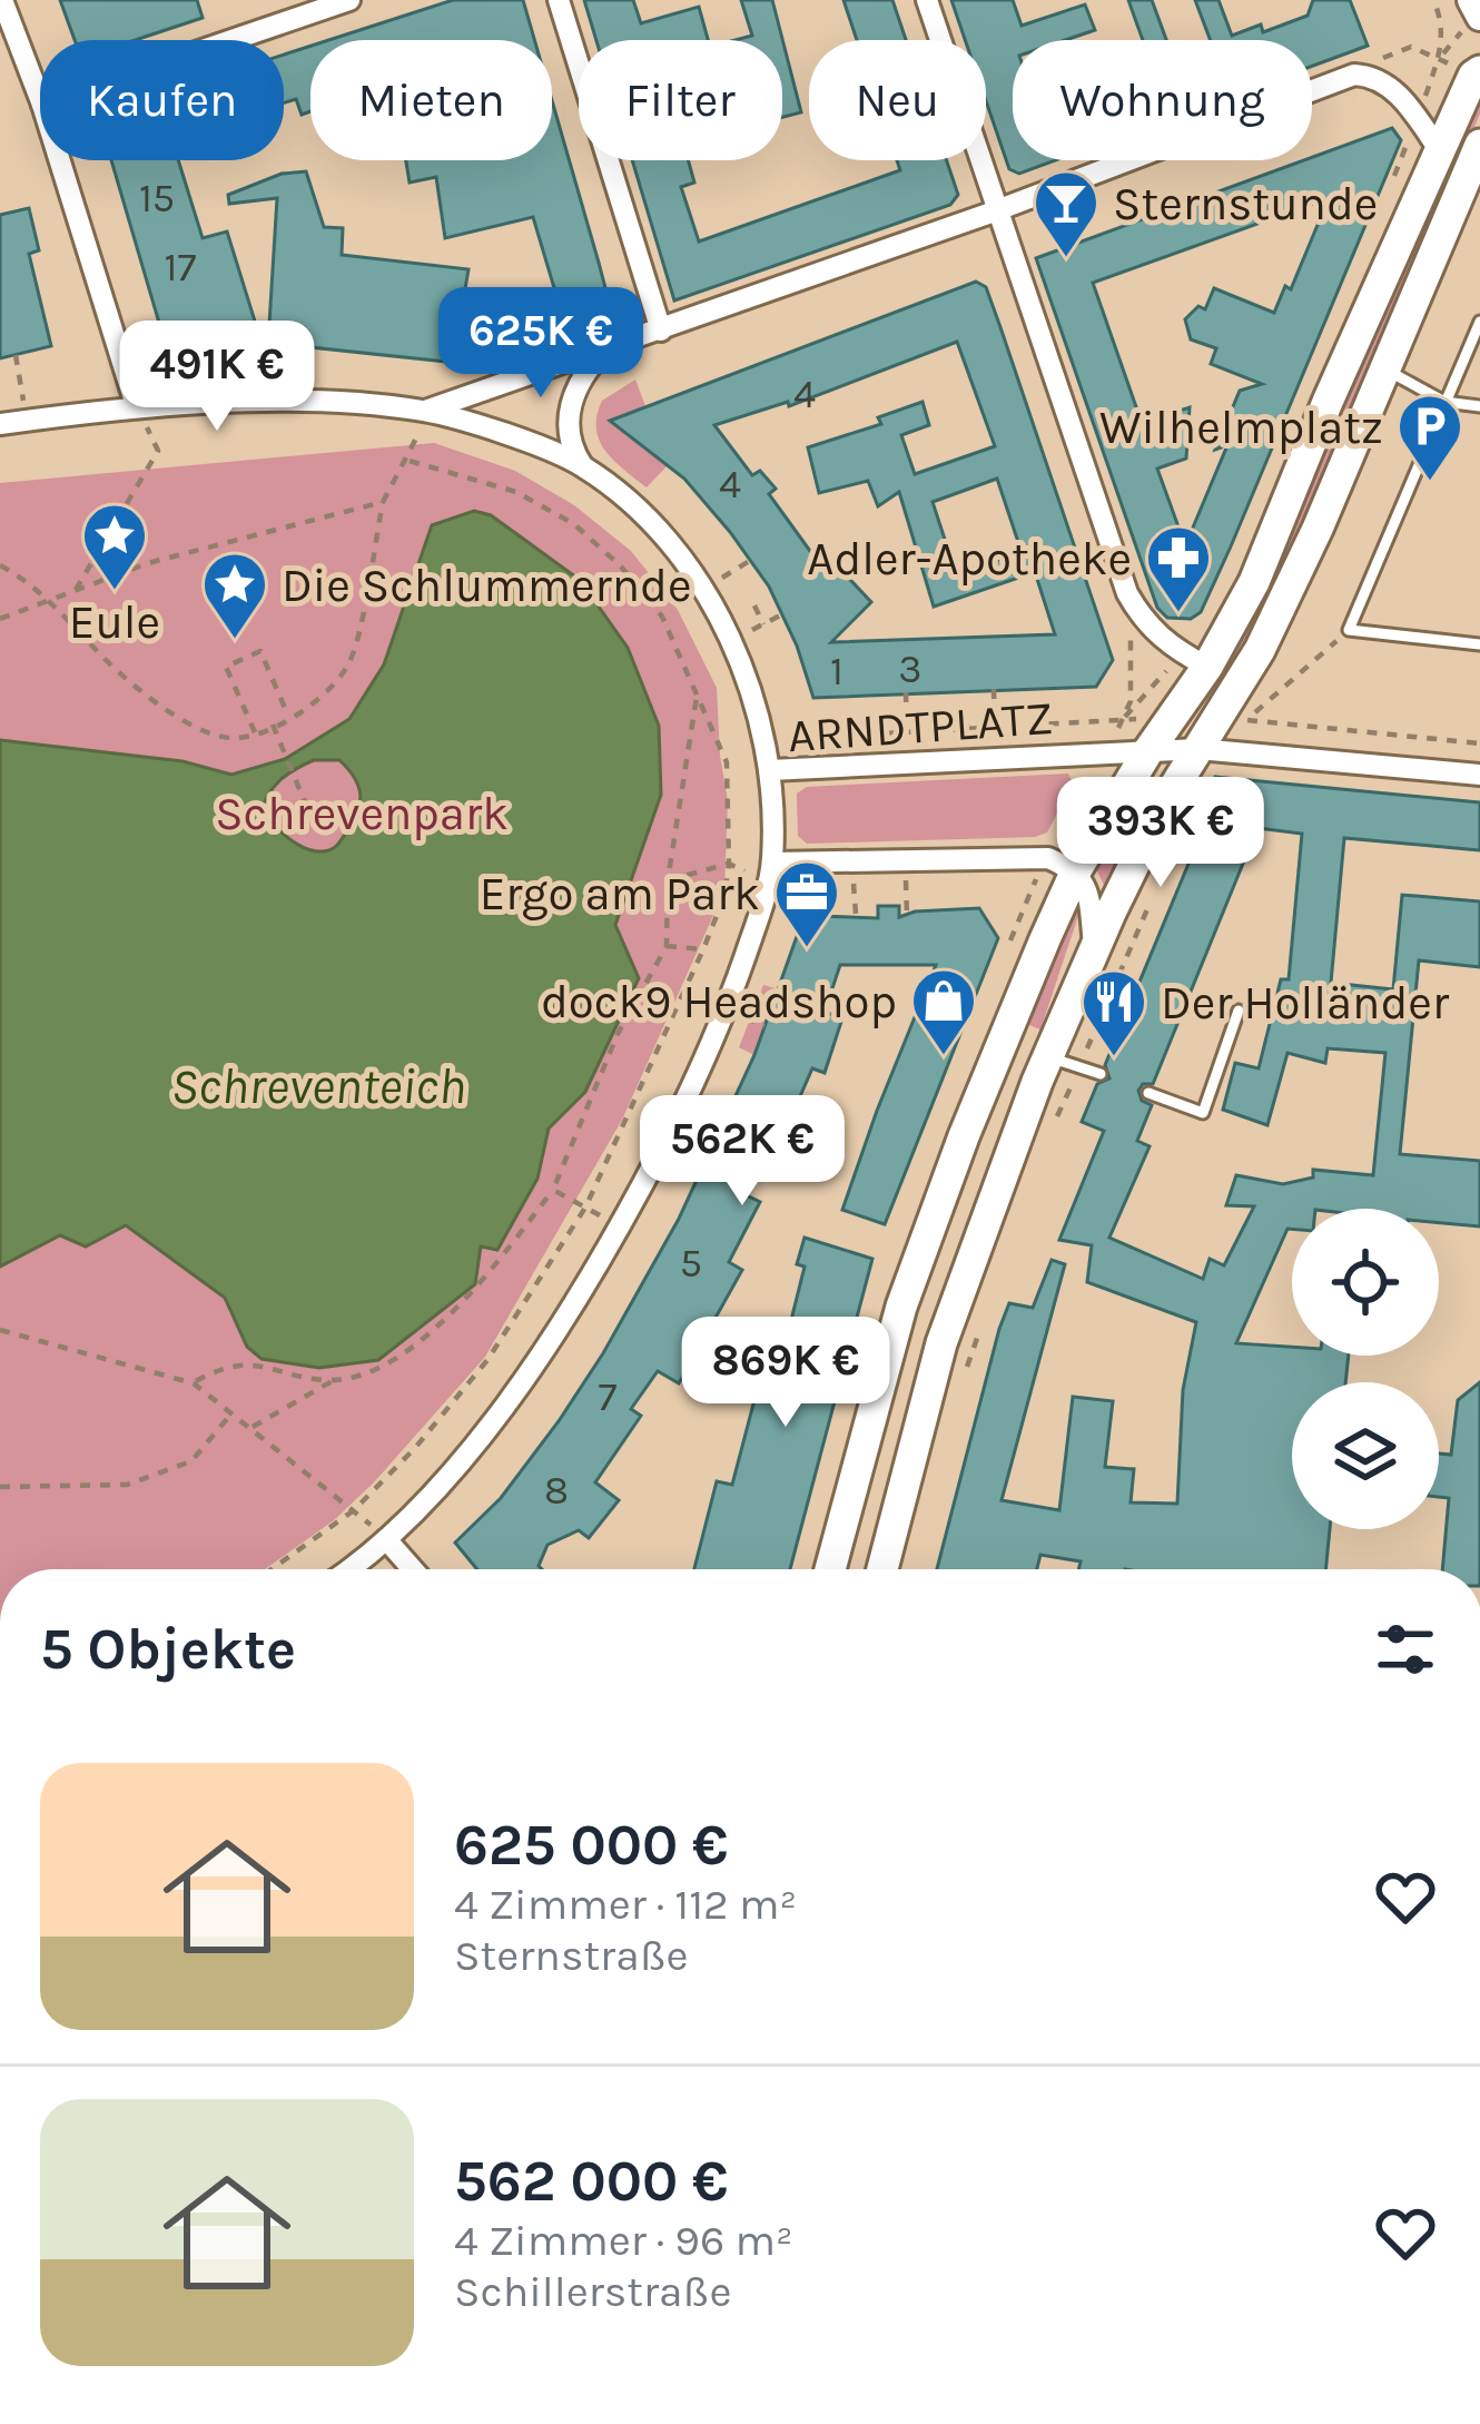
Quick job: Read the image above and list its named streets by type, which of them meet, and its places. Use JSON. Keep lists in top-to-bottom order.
{
  "streets": {
    "street": ["ARNDTPLATZ"]
  },
  "water": ["Schreventeich"],
  "parks": ["Schrevenpark"],
  "places": {
    "bar": ["Sternstunde"],
    "parking": ["Wilhelmplatz"],
    "place": ["Eule", "Die Schlummernde"],
    "pharmacy": ["Adler-Apotheke"],
    "office": ["Ergo am Park"],
    "shop": ["dock9 Headshop"],
    "restaurant": ["Der Holländer"]
  },
  "house_numbers": [
    "15",
    "17",
    "4",
    "4",
    "3",
    "1",
    "5",
    "7",
    "8"
  ],
  "page": {
    "chip": [
      "Kaufen",
      "Mieten",
      "Filter",
      "Neu",
      "Wohnung"
    ],
    "price": [
      "625K €",
      "491K €",
      "393K €",
      "562K €",
      "869K €"
    ],
    "heading": "5 Objekte",
    "list": [
      {
        "name": "625 000 €",
        "note": "4 Zimmer · 112 m² · Sternstraße"
      },
      {
        "name": "562 000 €",
        "note": "4 Zimmer · 96 m² · Schillerstraße"
      }
    ]
  }
}
